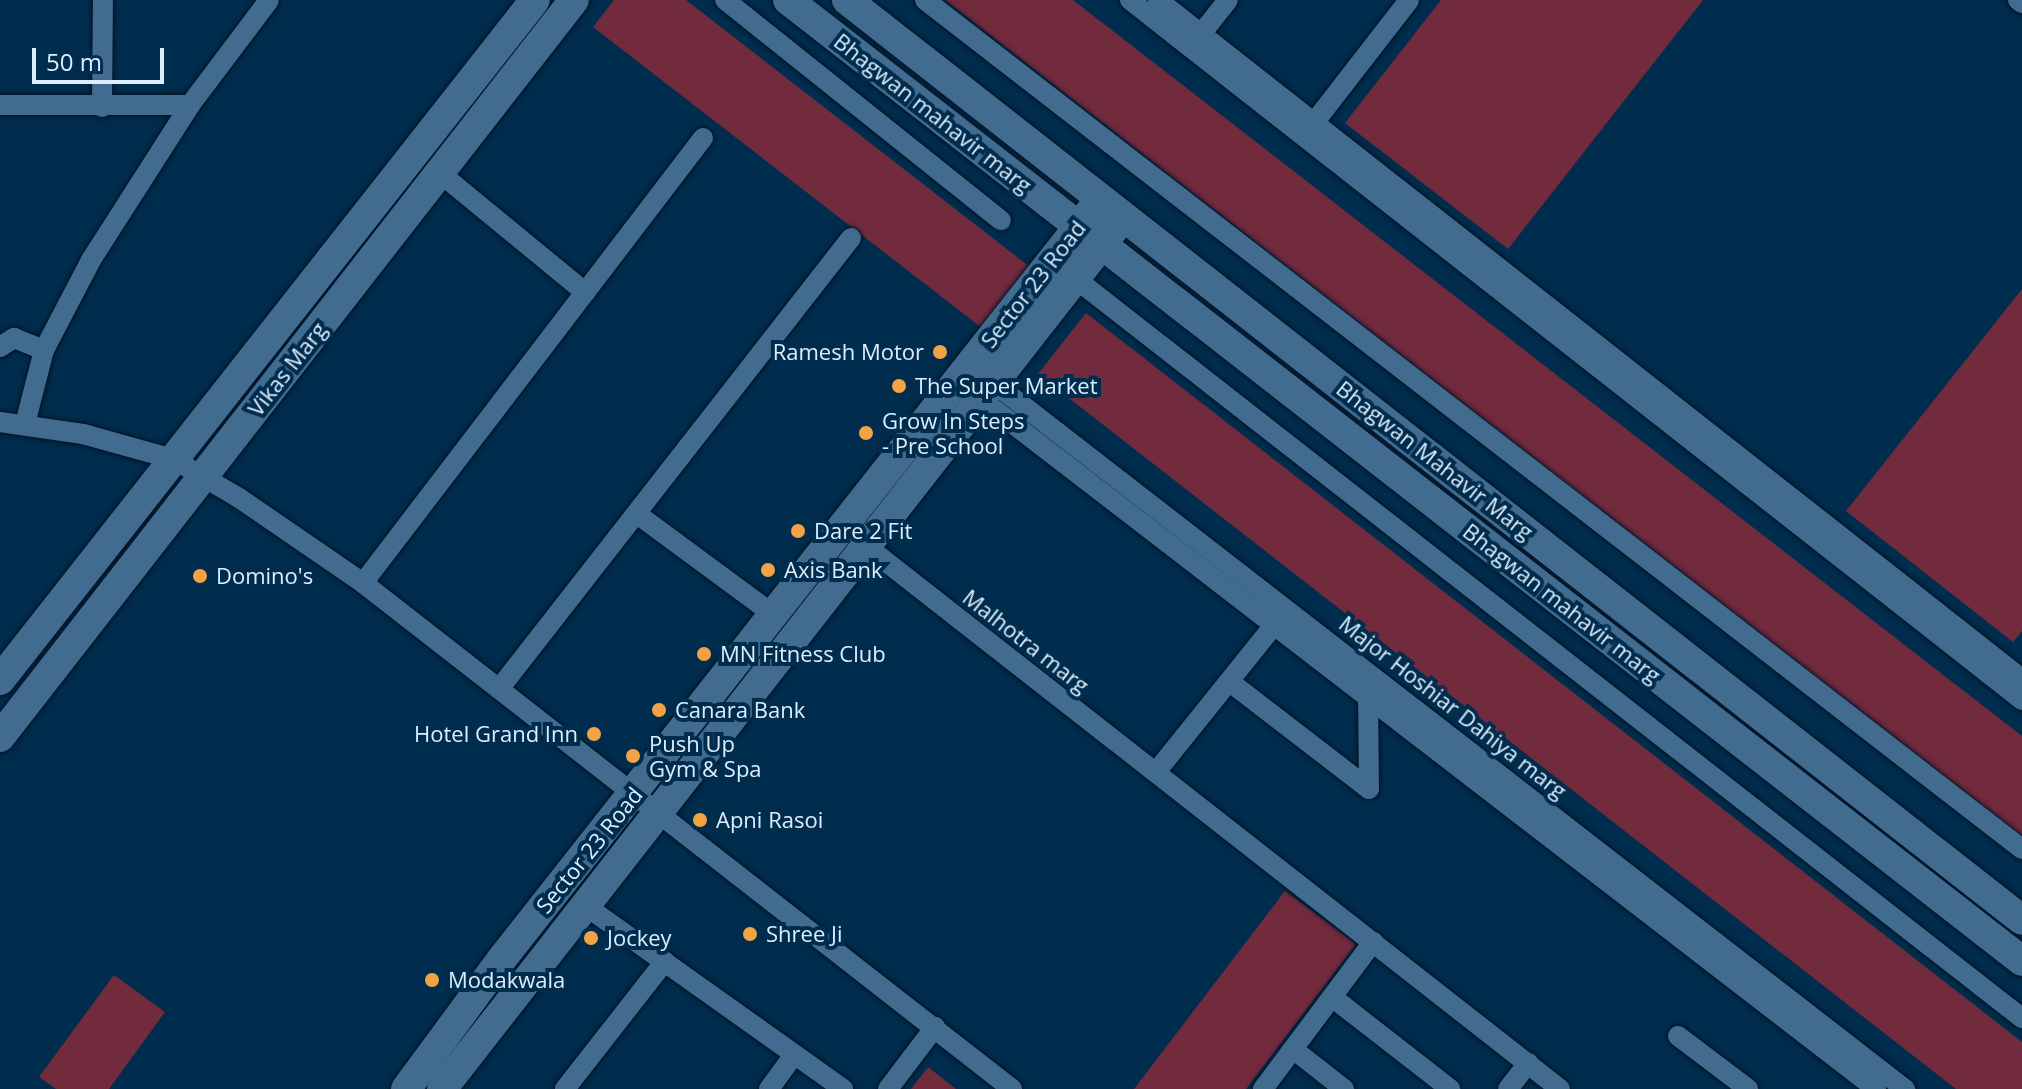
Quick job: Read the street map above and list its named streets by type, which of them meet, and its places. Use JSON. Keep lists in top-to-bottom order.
{
  "streets": {
    "street": [
      "Bhagwan mahavir marg",
      "Sector 23 Road",
      "Vikas Marg",
      "Bhagwan Mahavir Marg",
      "Malhotra marg",
      "Major Hoshiar Dahiya marg"
    ]
  },
  "crossings": [
    ["Bhagwan mahavir marg", "Sector 23 Road"],
    ["Sector 23 Road", "Bhagwan Mahavir Marg"],
    ["Sector 23 Road", "Malhotra marg"],
    ["Sector 23 Road", "Major Hoshiar Dahiya marg"]
  ],
  "places": [
    "Ramesh Motor",
    "The Super Market",
    "Grow In Steps - Pre School",
    "Dare 2 Fit",
    "Axis Bank",
    "Domino's",
    "MN Fitness Club",
    "Canara Bank",
    "Hotel Grand Inn",
    "Push Up Gym & Spa",
    "Apni Rasoi",
    "Shree Ji",
    "Jockey",
    "Modakwala"
  ],
  "scale_bar": "50 m"
}
